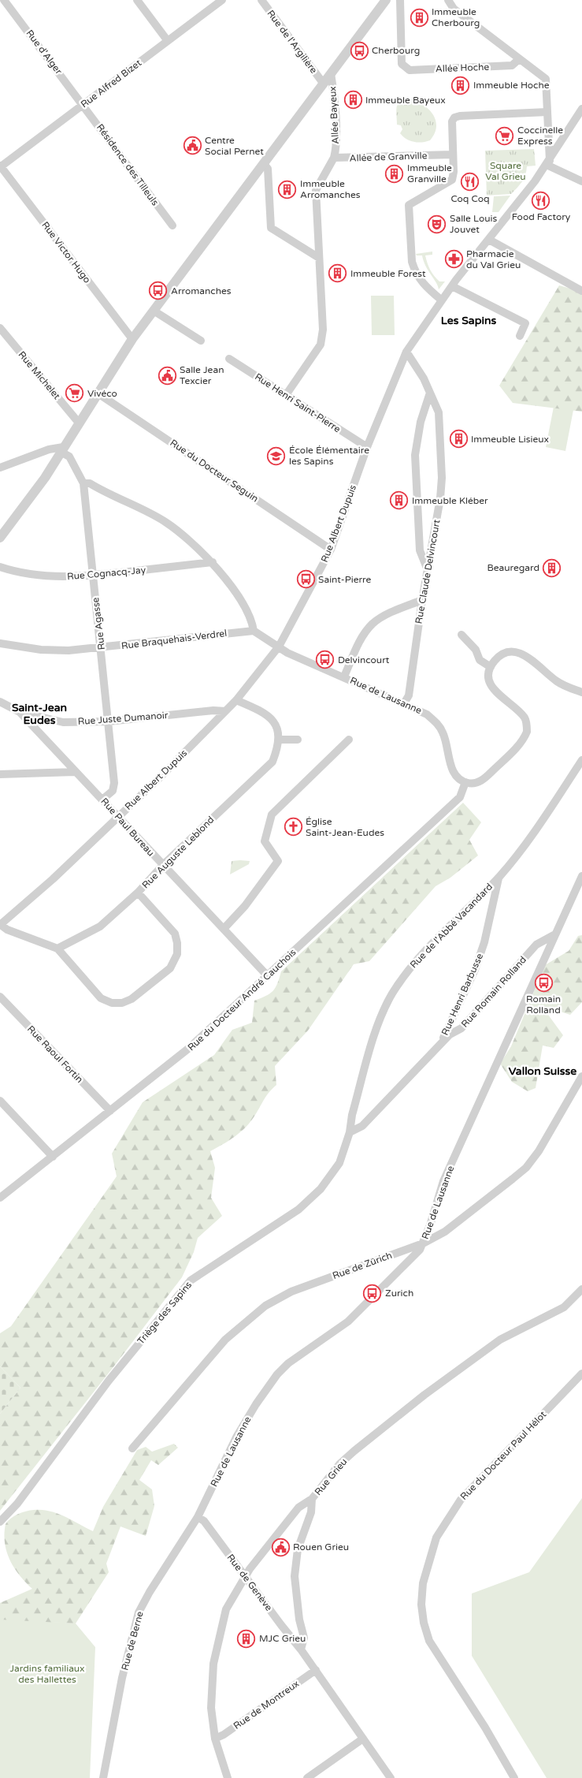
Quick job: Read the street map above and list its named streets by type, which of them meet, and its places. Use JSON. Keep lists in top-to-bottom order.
{
  "streets": {
    "street": [
      "Rue de l'Argilière",
      "Rue d'Alger",
      "Allée Hoche",
      "Rue Alfred Bizet",
      "Allée Bayeux",
      "Allée de Granville",
      "Résidence des Tilleuls",
      "Rue Victor Hugo",
      "Rue Michelet",
      "Rue Henri Saint-Pierre",
      "Rue du Docteur Seguin",
      "Rue Albert Dupuis",
      "Rue Claude Delvincourt",
      "Rue Cognacq-Jay",
      "Rue Agasse",
      "Rue Braquehais-Verdrel",
      "Rue de Lausanne",
      "Rue Juste Dumanoir",
      "Rue Paul Bureau",
      "Rue Auguste Leblond",
      "Rue de l'Abbé Vacandard",
      "Rue Romain Rolland",
      "Rue Henri Barbusse",
      "Rue du Docteur André Cauchois",
      "Rue Raoul Fortin",
      "Rue de Zürich",
      "Triège des Sapins",
      "Rue du Docteur Paul Hélot",
      "Rue Grieu",
      "Rue de Genève",
      "Rue de Berne",
      "Rue de Montreux"
    ]
  },
  "crossings": [
    ["Rue d'Alger", "Rue Alfred Bizet"],
    ["Rue d'Alger", "Résidence des Tilleuls"],
    ["Rue Alfred Bizet", "Résidence des Tilleuls"],
    ["Rue Alfred Bizet", "Rue Victor Hugo"],
    ["Allée Bayeux", "Allée de Granville"],
    ["Rue Henri Saint-Pierre", "Rue Albert Dupuis"],
    ["Rue du Docteur Seguin", "Rue Albert Dupuis"],
    ["Rue Albert Dupuis", "Rue Claude Delvincourt"],
    ["Rue Albert Dupuis", "Rue de Lausanne"],
    ["Rue Albert Dupuis", "Rue Juste Dumanoir"],
    ["Rue Albert Dupuis", "Rue Paul Bureau"],
    ["Rue Claude Delvincourt", "Rue de Lausanne"],
    ["Rue Cognacq-Jay", "Rue Agasse"],
    ["Rue Agasse", "Rue Braquehais-Verdrel"],
    ["Rue Agasse", "Rue Juste Dumanoir"],
    ["Rue Agasse", "Rue Paul Bureau"],
    ["Rue Braquehais-Verdrel", "Rue de Lausanne"],
    ["Rue de Lausanne", "Rue Romain Rolland"],
    ["Rue de Lausanne", "Rue du Docteur André Cauchois"],
    ["Rue de Lausanne", "Rue de Zürich"],
    ["Rue de Lausanne", "Rue de Genève"],
    ["Rue de Lausanne", "Rue de Berne"],
    ["Rue Juste Dumanoir", "Rue Paul Bureau"],
    ["Rue Paul Bureau", "Rue Auguste Leblond"],
    ["Rue Paul Bureau", "Rue du Docteur André Cauchois"],
    ["Rue de l'Abbé Vacandard", "Rue Romain Rolland"],
    ["Rue de l'Abbé Vacandard", "Rue Henri Barbusse"],
    ["Rue de l'Abbé Vacandard", "Triège des Sapins"],
    ["Rue Romain Rolland", "Rue Henri Barbusse"],
    ["Rue Romain Rolland", "Triège des Sapins"],
    ["Rue du Docteur André Cauchois", "Rue Raoul Fortin"],
    ["Rue Grieu", "Rue de Genève"],
    ["Rue de Genève", "Rue de Berne"]
  ],
  "districts": ["Les Sapins", "Saint-Jean Eudes", "Vallon Suisse"],
  "parks": ["Square Val Grieu", "Jardins familiaux des Hallettes"],
  "places": {
    "building": [
      "Immeuble Cherbourg",
      "Immeuble Hoche",
      "Immeuble Bayeux",
      "Immeuble Granville",
      "Immeuble Arromanches",
      "Immeuble Forest",
      "Immeuble Lisieux",
      "Immeuble Kléber",
      "Beauregard",
      "MJC Grieu"
    ],
    "bus stop": [
      "Cherbourg",
      "Arromanches",
      "Saint-Pierre",
      "Delvincourt",
      "Romain Rolland",
      "Zurich"
    ],
    "supermarket": ["Coccinelle Express", "Vivéco"],
    "public building": ["Centre Social Pernet", "Salle Jean Texcier", "Rouen Grieu"],
    "restaurant": ["Coq Coq", "Food Factory"],
    "theatre": ["Salle Louis Jouvet"],
    "pharmacy": ["Pharmacie du Val Grieu"],
    "school or university": ["École Élémentaire les Sapins"],
    "church": ["Église Saint-Jean-Eudes"]
  }
}
